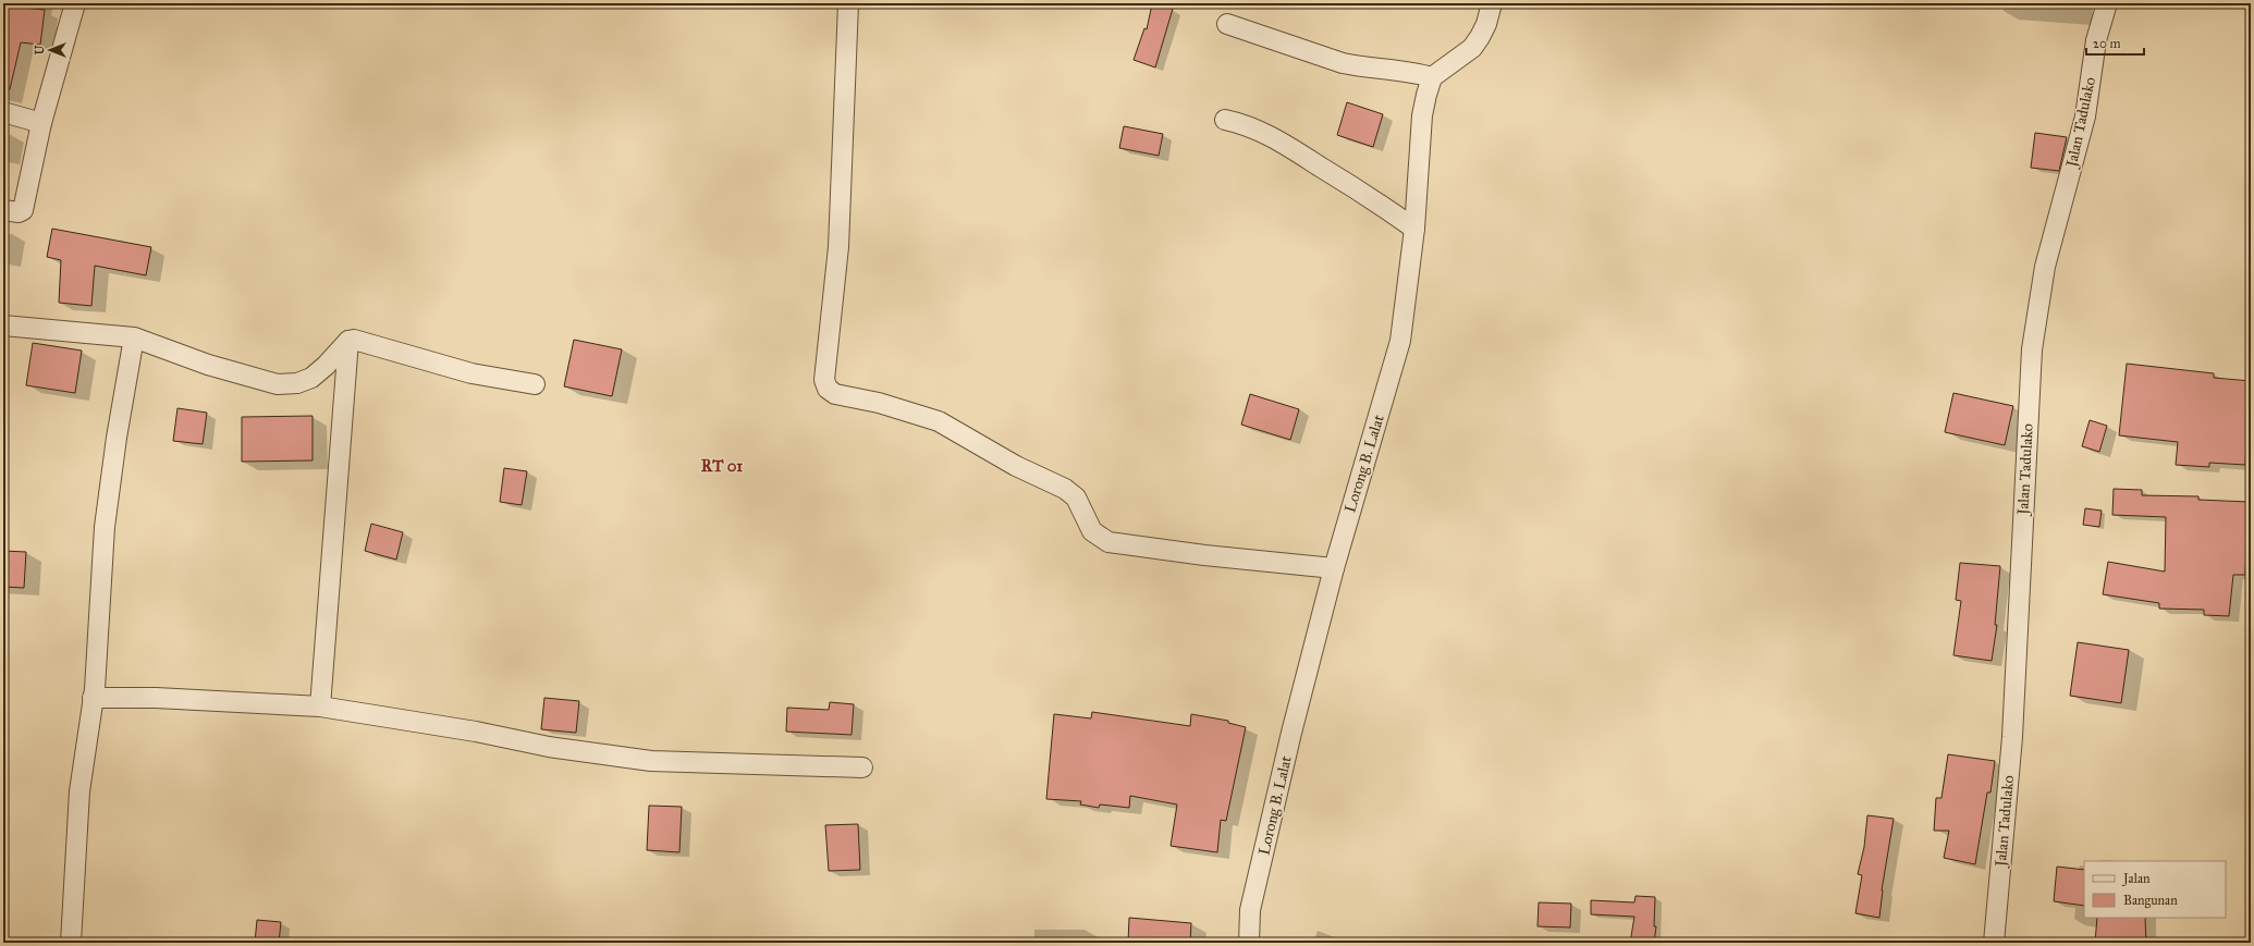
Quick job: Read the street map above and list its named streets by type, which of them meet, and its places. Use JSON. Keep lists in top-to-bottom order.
{
  "streets": {
    "street": ["Jalan Tadulako", "Lorong B. Lalat"]
  },
  "districts": ["RT 01"],
  "legend": ["Jalan", "Bangunan"],
  "scale_bar": "20 m",
  "north": "left"
}
